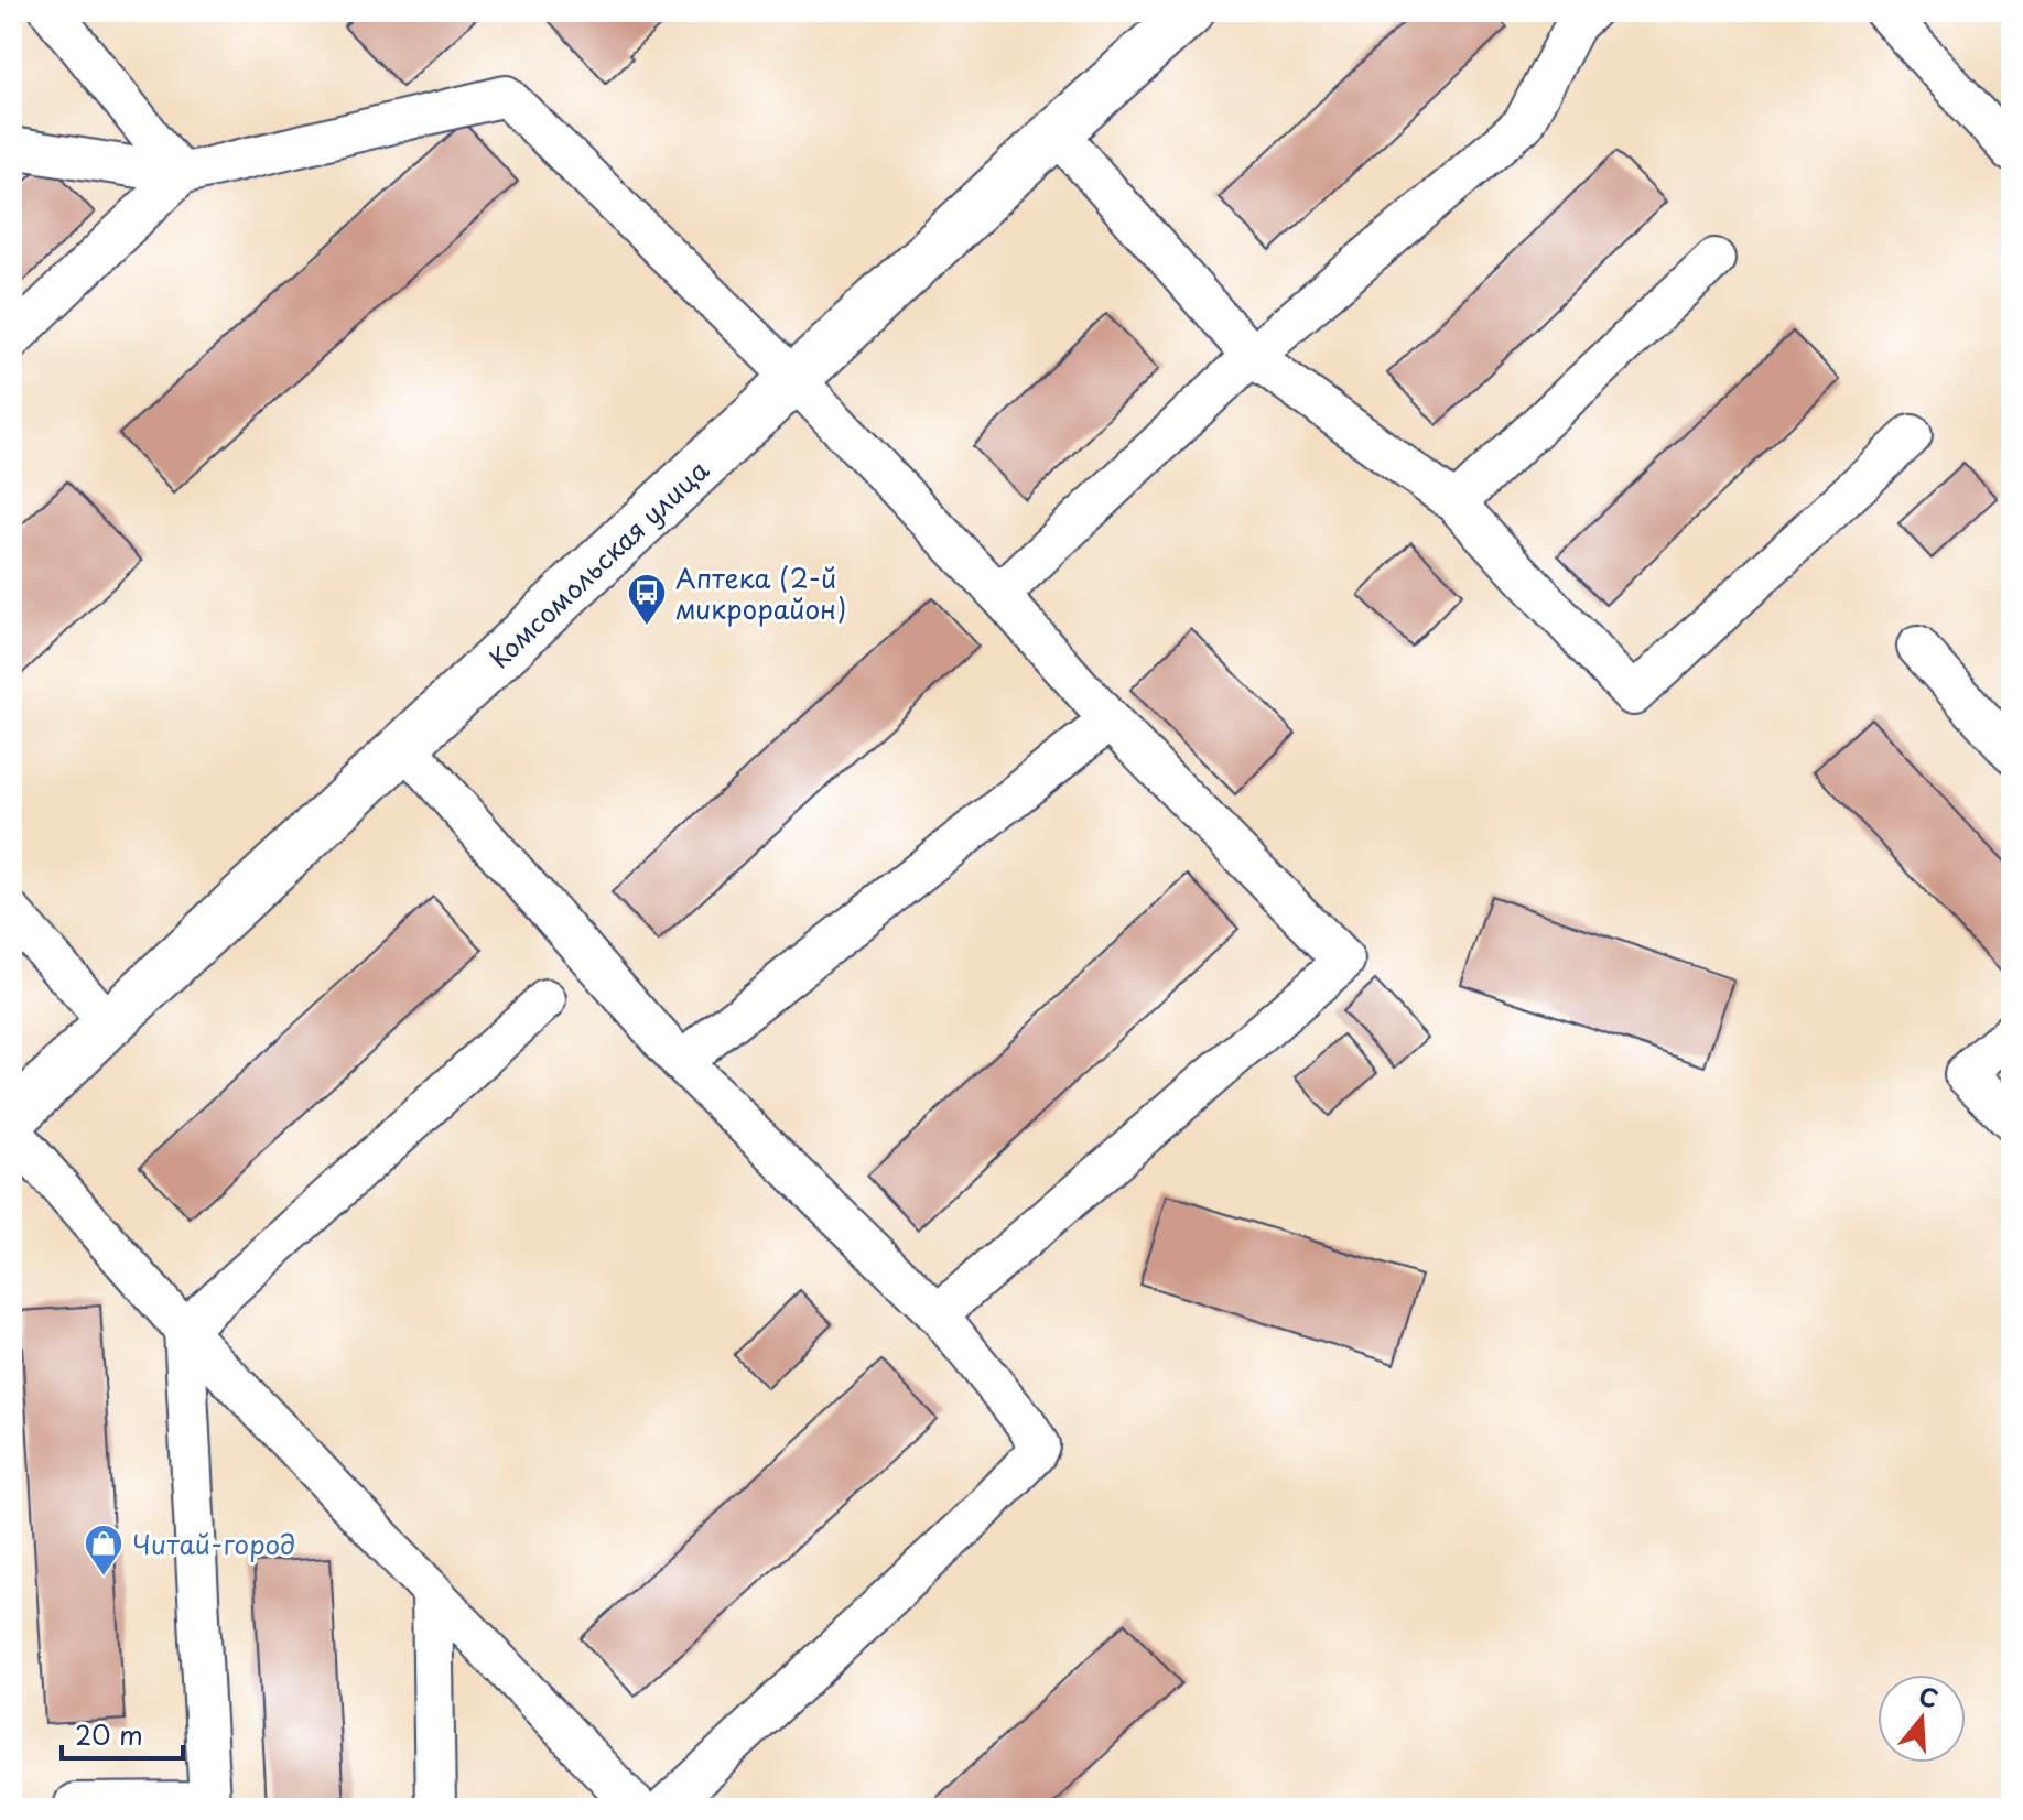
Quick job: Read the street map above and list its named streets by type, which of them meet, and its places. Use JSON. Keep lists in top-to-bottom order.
{
  "streets": {
    "main road": ["Комсомольская улица"]
  },
  "places": {
    "bus stop": ["Аптека (2-й микрорайон)"],
    "shop": ["Читай-город"]
  },
  "scale_bar": "20 m",
  "north": "top"
}
